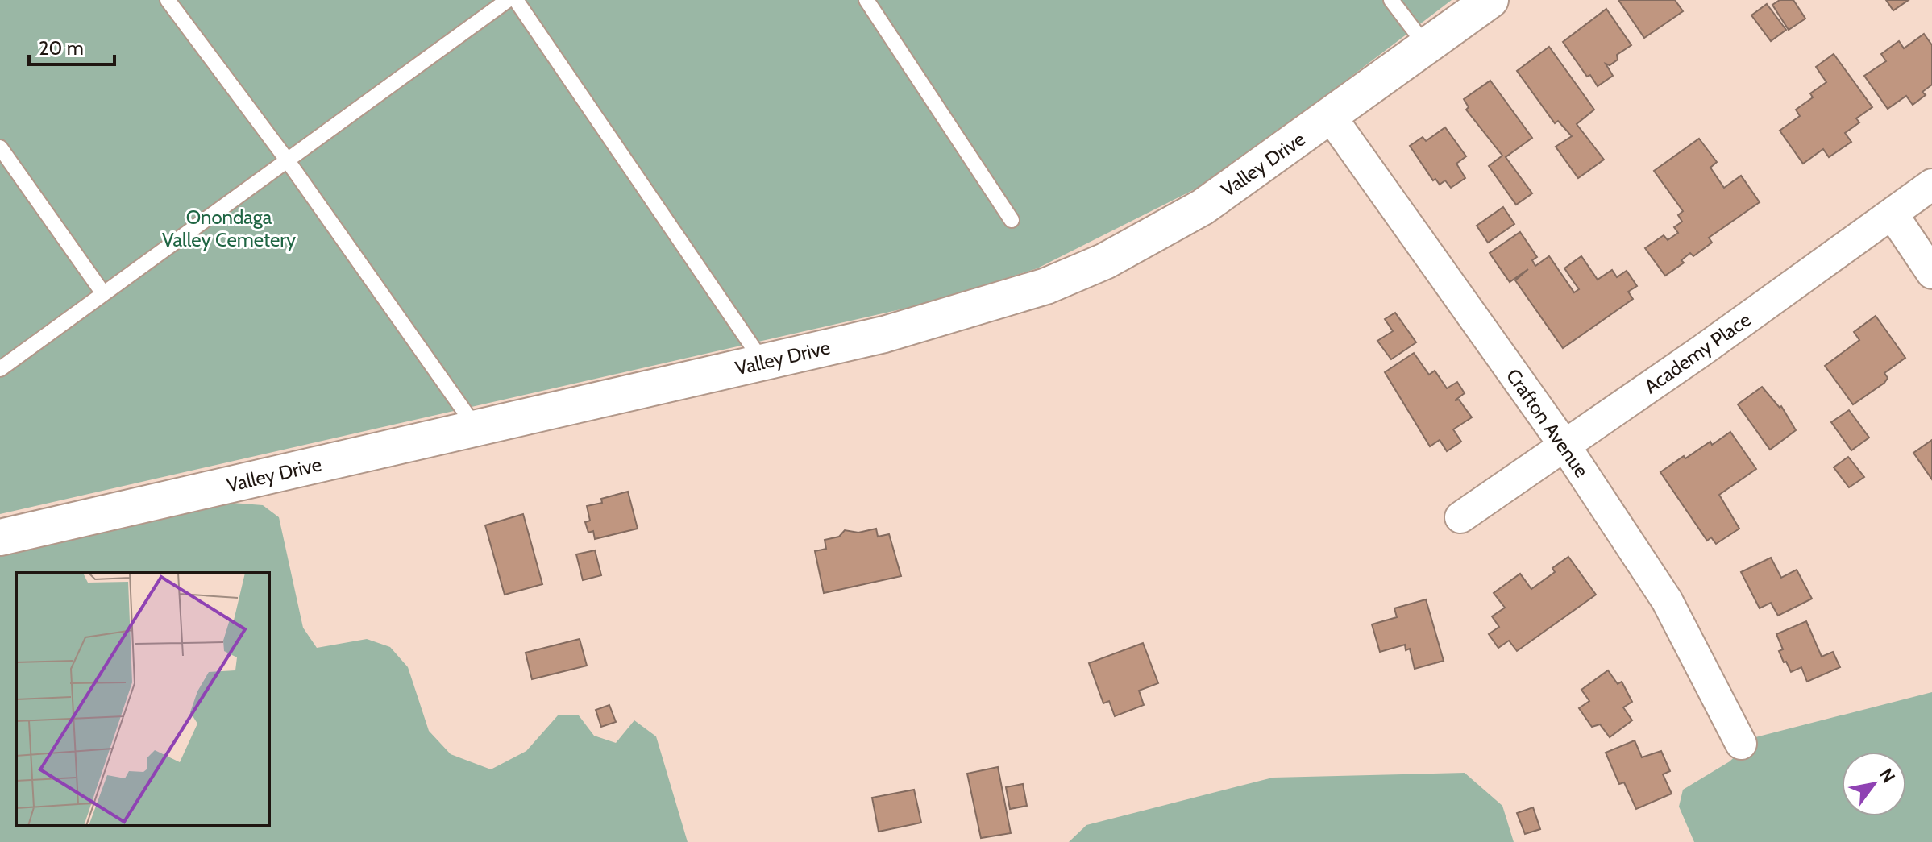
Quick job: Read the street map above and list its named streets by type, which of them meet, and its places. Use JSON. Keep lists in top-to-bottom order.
{
  "streets": {
    "main road": ["Valley Drive"],
    "street": ["Academy Place", "Crafton Avenue"]
  },
  "crossings": [
    ["Valley Drive", "Crafton Avenue"],
    ["Academy Place", "Crafton Avenue"]
  ],
  "parks": ["Onondaga Valley Cemetery"],
  "scale_bar": "20 m",
  "north": "top right"
}
